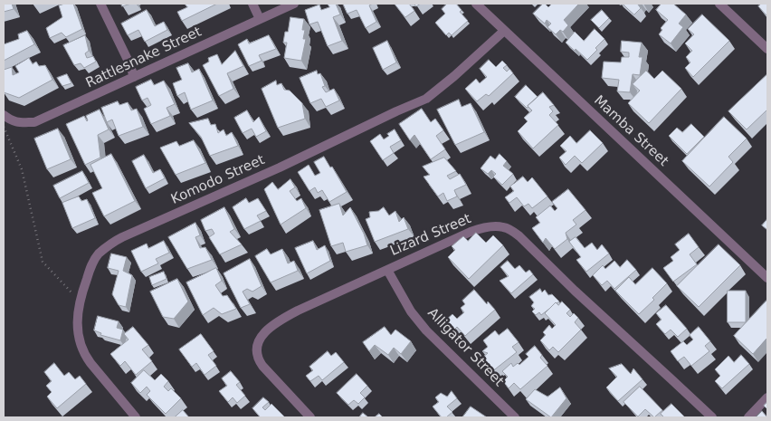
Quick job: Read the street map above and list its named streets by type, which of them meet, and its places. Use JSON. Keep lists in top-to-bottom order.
{
  "streets": {
    "street": [
      "Rattlesnake Street",
      "Mamba Street",
      "Komodo Street",
      "Lizard Street",
      "Alligator Street"
    ]
  },
  "crossings": [
    ["Mamba Street", "Komodo Street"],
    ["Lizard Street", "Alligator Street"]
  ]
}
